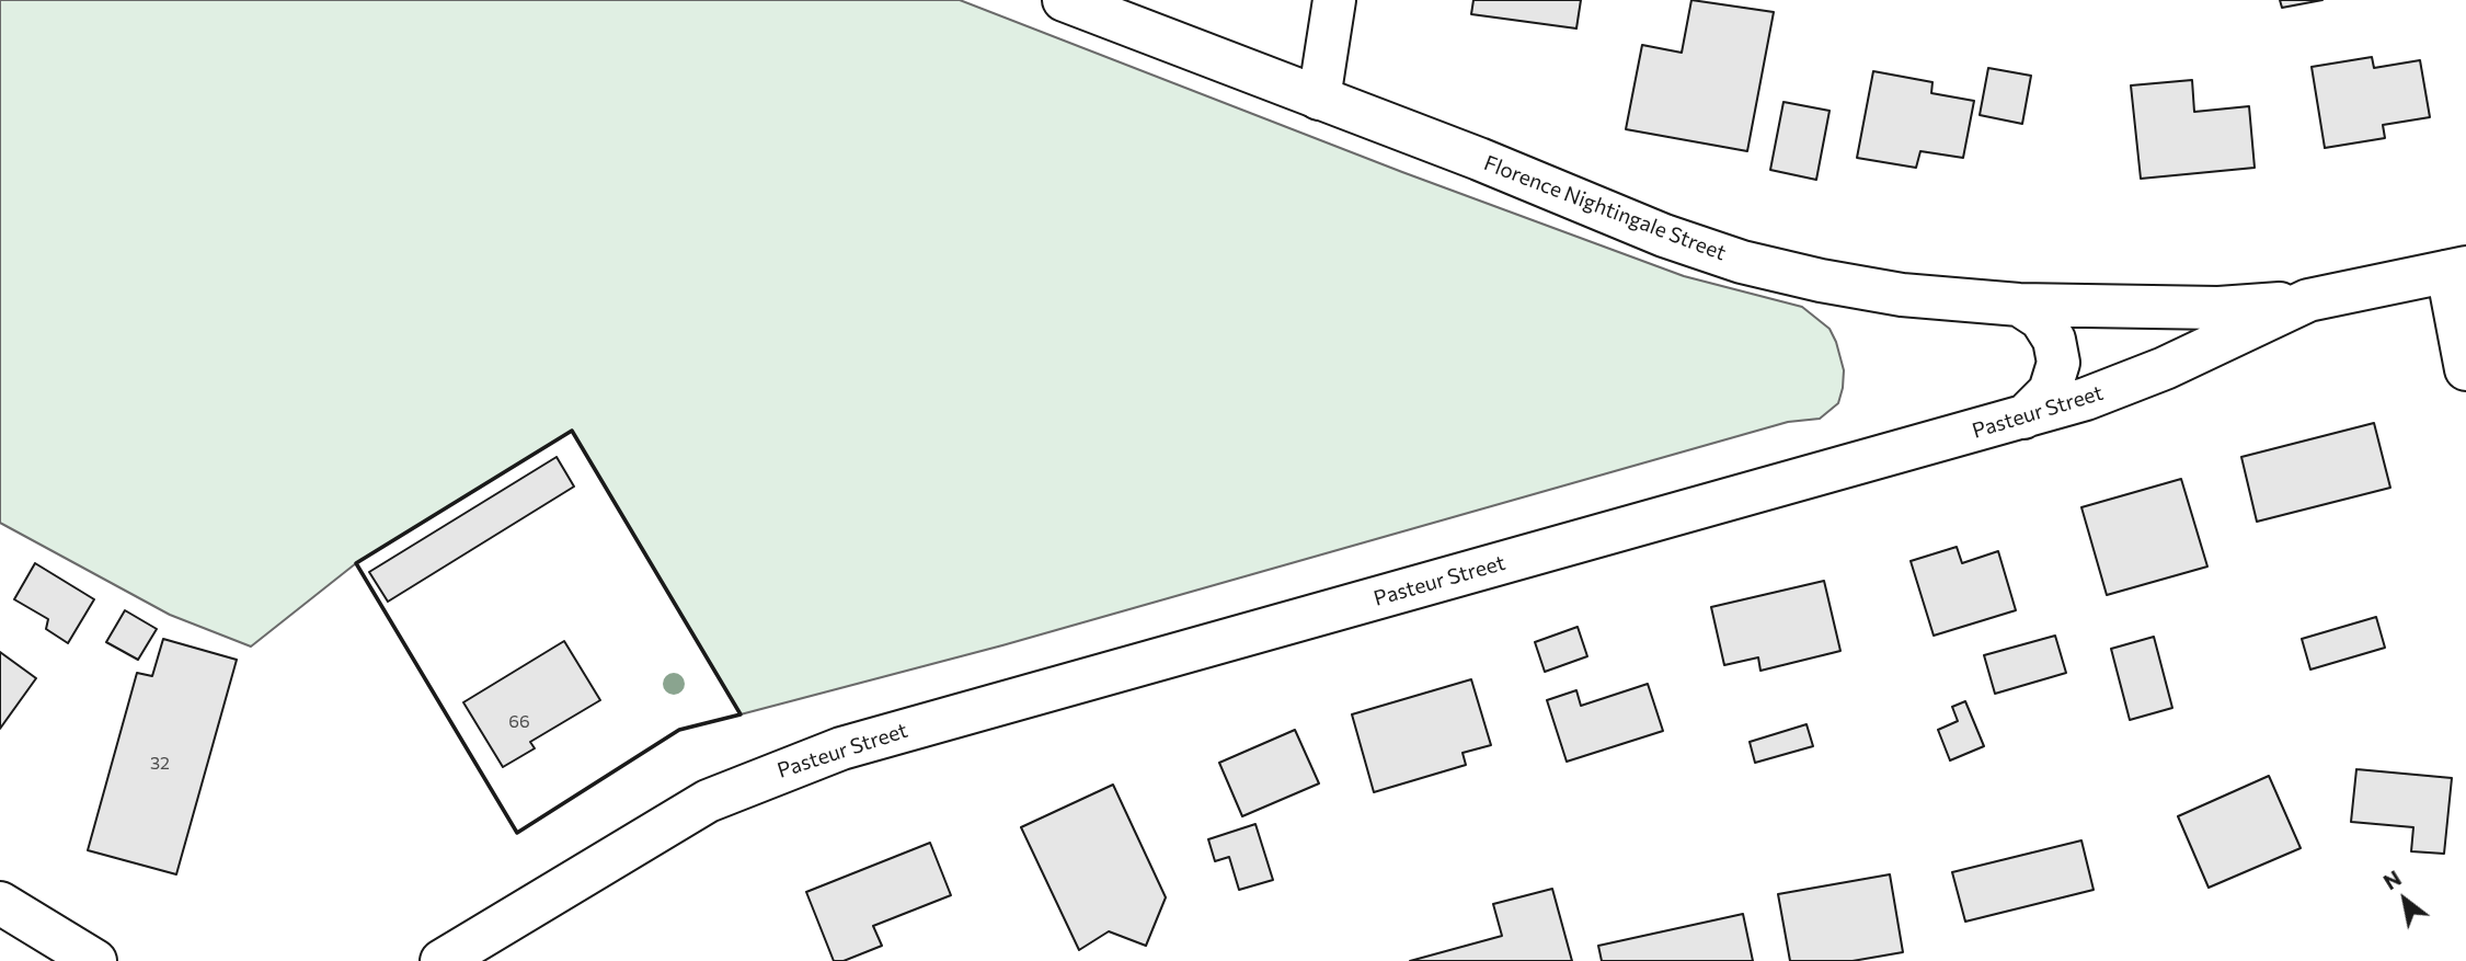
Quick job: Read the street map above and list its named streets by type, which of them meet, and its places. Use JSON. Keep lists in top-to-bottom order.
{
  "streets": {
    "main road": ["Florence Nightingale Street", "Pasteur Street"]
  },
  "crossings": [
    ["Florence Nightingale Street", "Pasteur Street"]
  ],
  "house_numbers": ["66", "32"],
  "north": "top left"
}
